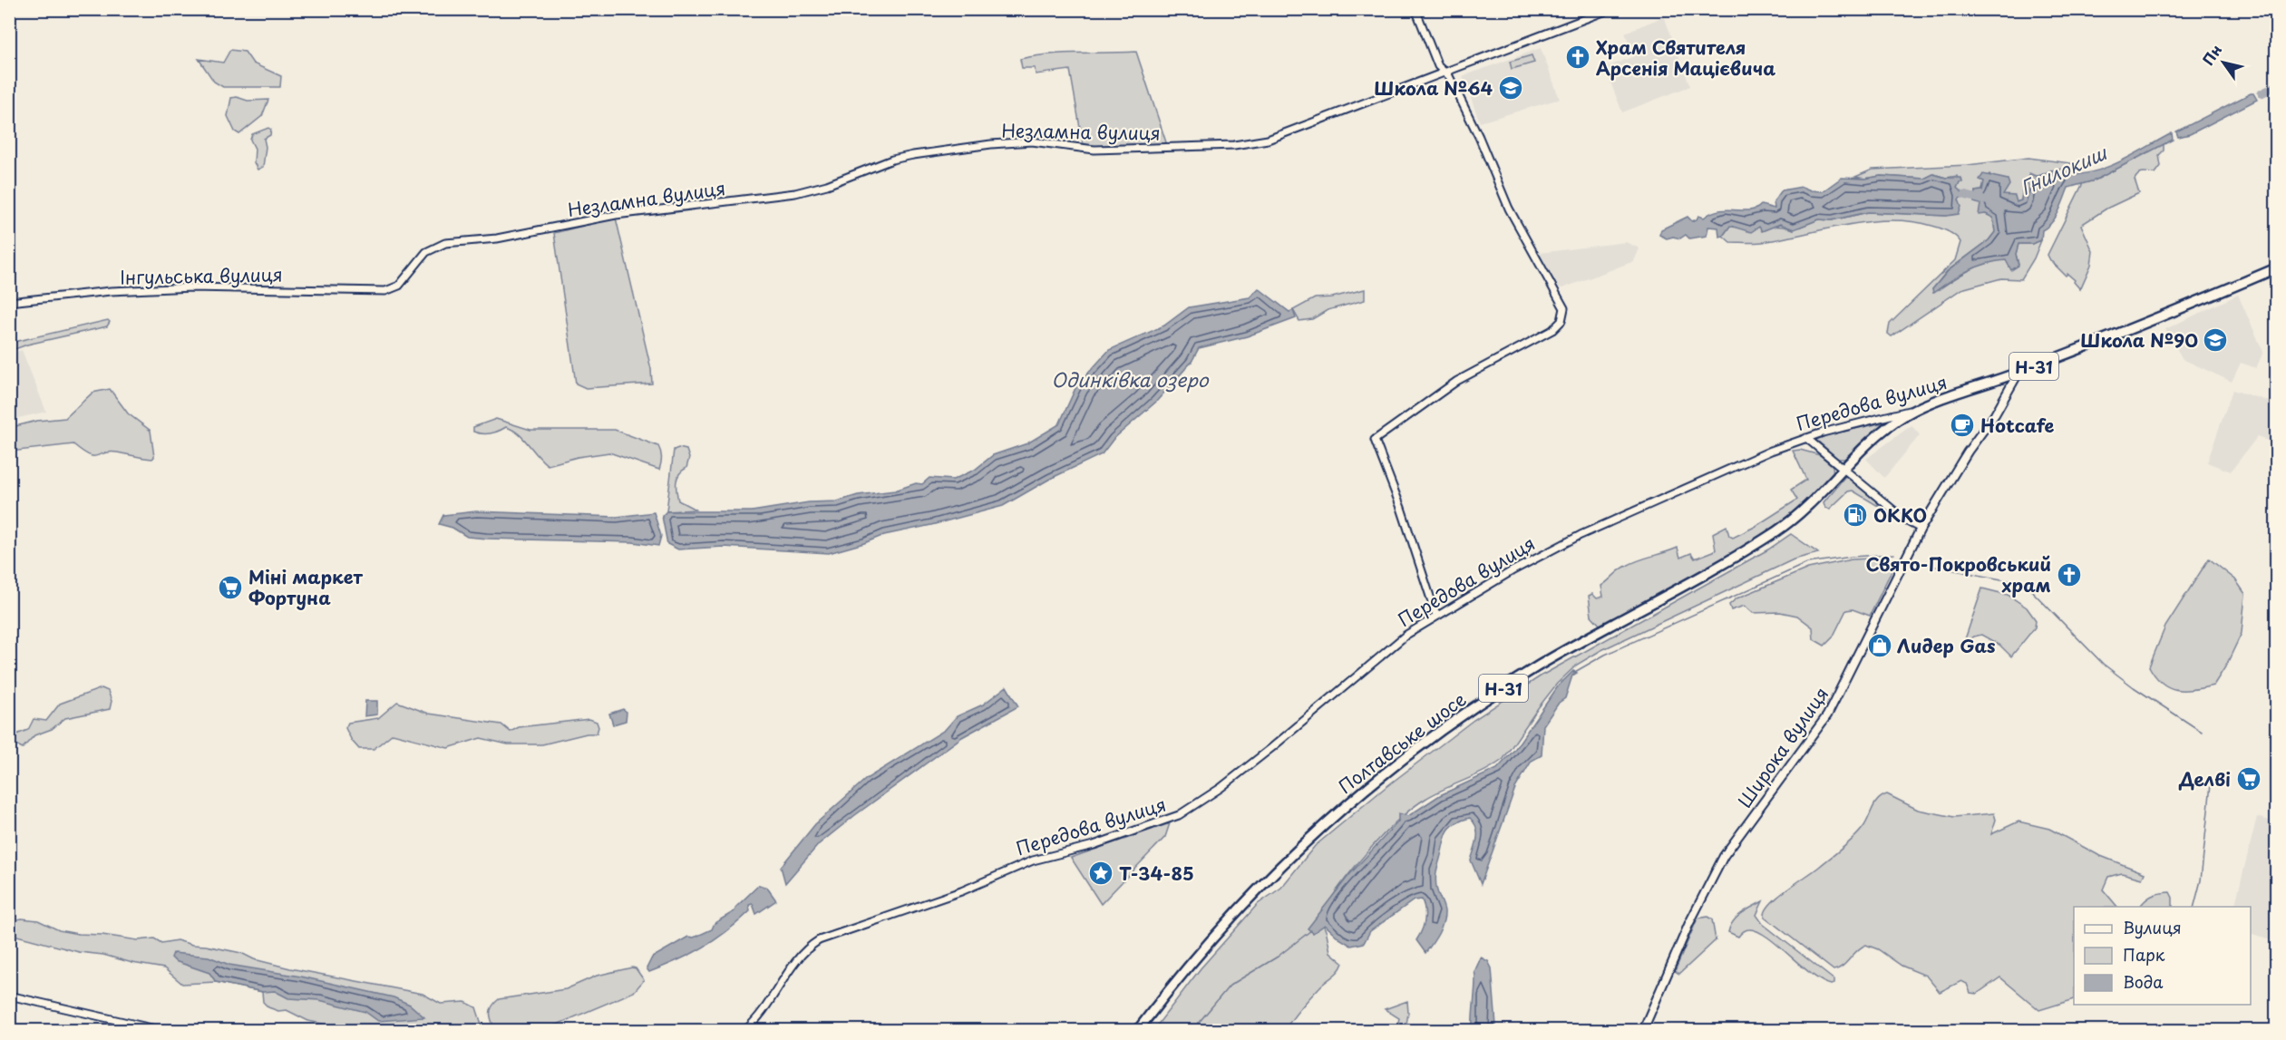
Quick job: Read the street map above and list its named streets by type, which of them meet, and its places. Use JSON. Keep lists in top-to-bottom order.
{
  "streets": {
    "main road": [
      "Н-31",
      "Передова вулиця",
      "Полтавське шосе",
      "Широка вулиця"
    ],
    "street": ["Незламна вулиця", "Інгульська вулиця"]
  },
  "crossings": [
    ["Незламна вулиця", "Інгульська вулиця"],
    ["Передова вулиця", "Полтавське шосе"],
    ["Передова вулиця", "Широка вулиця"]
  ],
  "water": ["Гнилокиш", "Одинківка озеро"],
  "places": {
    "church": ["Храм Святителя Арсенія Мацієвича", "Свято-Покровський храм"],
    "school or university": ["Школа №64", "Школа №90"],
    "cafe": ["Hotcafe"],
    "fuel station": ["ОККО"],
    "supermarket": ["Міні маркет Фортуна", "Делві"],
    "shop": ["Лидер Gas"],
    "place": ["Т-34-85"]
  },
  "legend": ["Вулиця", "Парк", "Вода"],
  "north": "top left"
}
